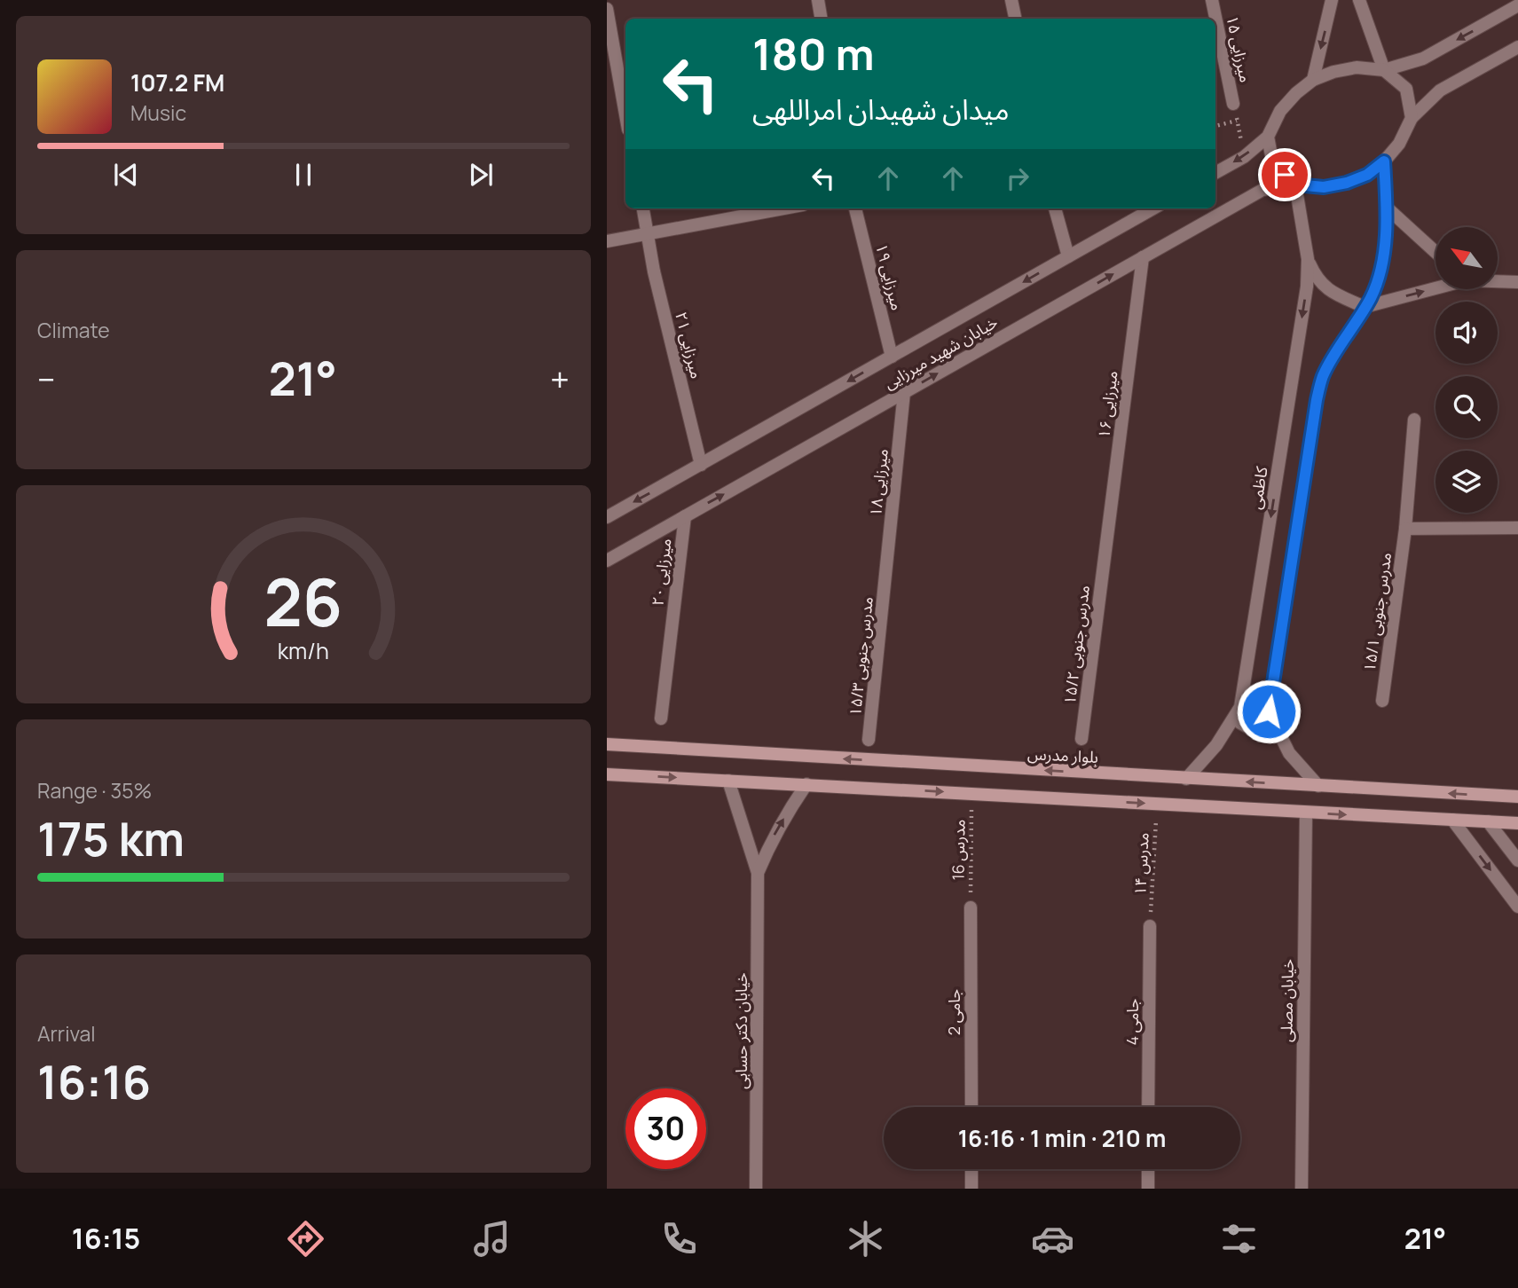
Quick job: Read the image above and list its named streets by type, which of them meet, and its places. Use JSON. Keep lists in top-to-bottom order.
{
  "streets": {
    "main road": ["بلوار مدرس"],
    "street": [
      "میرزایی ۱۵",
      "میرزایی ۱۹",
      "میرزایی ۲۱",
      "خیابان شهید میرزایی",
      "میرزایی ۱۶",
      "میرزایی ۱۸",
      "کاظمی",
      "میرزایی ۲۰",
      "مدرس جنوبی ۱۵/۱",
      "مدرس جنوبی ۱۵/۲",
      "مدرس جنوبی ۱۵/۳",
      "خیابان مصلی",
      "جامی 2",
      "جامی 4",
      "خیابان دکتر حسابی"
    ],
    "path": ["مدرس 16", "مدرس ۱۴"]
  },
  "crossings": [
    ["میرزایی ۱۹", "خیابان شهید میرزایی"],
    ["میرزایی ۲۱", "خیابان شهید میرزایی"],
    ["خیابان شهید میرزایی", "میرزایی ۱۶"],
    ["خیابان شهید میرزایی", "میرزایی ۱۸"],
    ["خیابان شهید میرزایی", "کاظمی"],
    ["خیابان شهید میرزایی", "میرزایی ۲۰"],
    ["میرزایی ۱۶", "مدرس جنوبی ۱۵/۲"],
    ["میرزایی ۱۸", "مدرس جنوبی ۱۵/۳"],
    ["کاظمی", "بلوار مدرس"],
    ["مدرس 16", "جامی 2"],
    ["مدرس ۱۴", "جامی 4"]
  ],
  "north": "top left",
  "page": {
    "turn": ["180 m", "میدان شهیدان امراللهی"],
    "song": ["107.2 FM", "Music"],
    "tile": [
      "Climate",
      ["Range · 35%", "175 km"],
      ["Arrival", "16:16"]
    ],
    "heat": ["−", "21°", "+"],
    "limit": "30",
    "trip": "16:16 · 1 min · 210 m",
    "tabs": ["16:15", "21°"],
    "gauge": ["26", "km/h"]
  }
}
